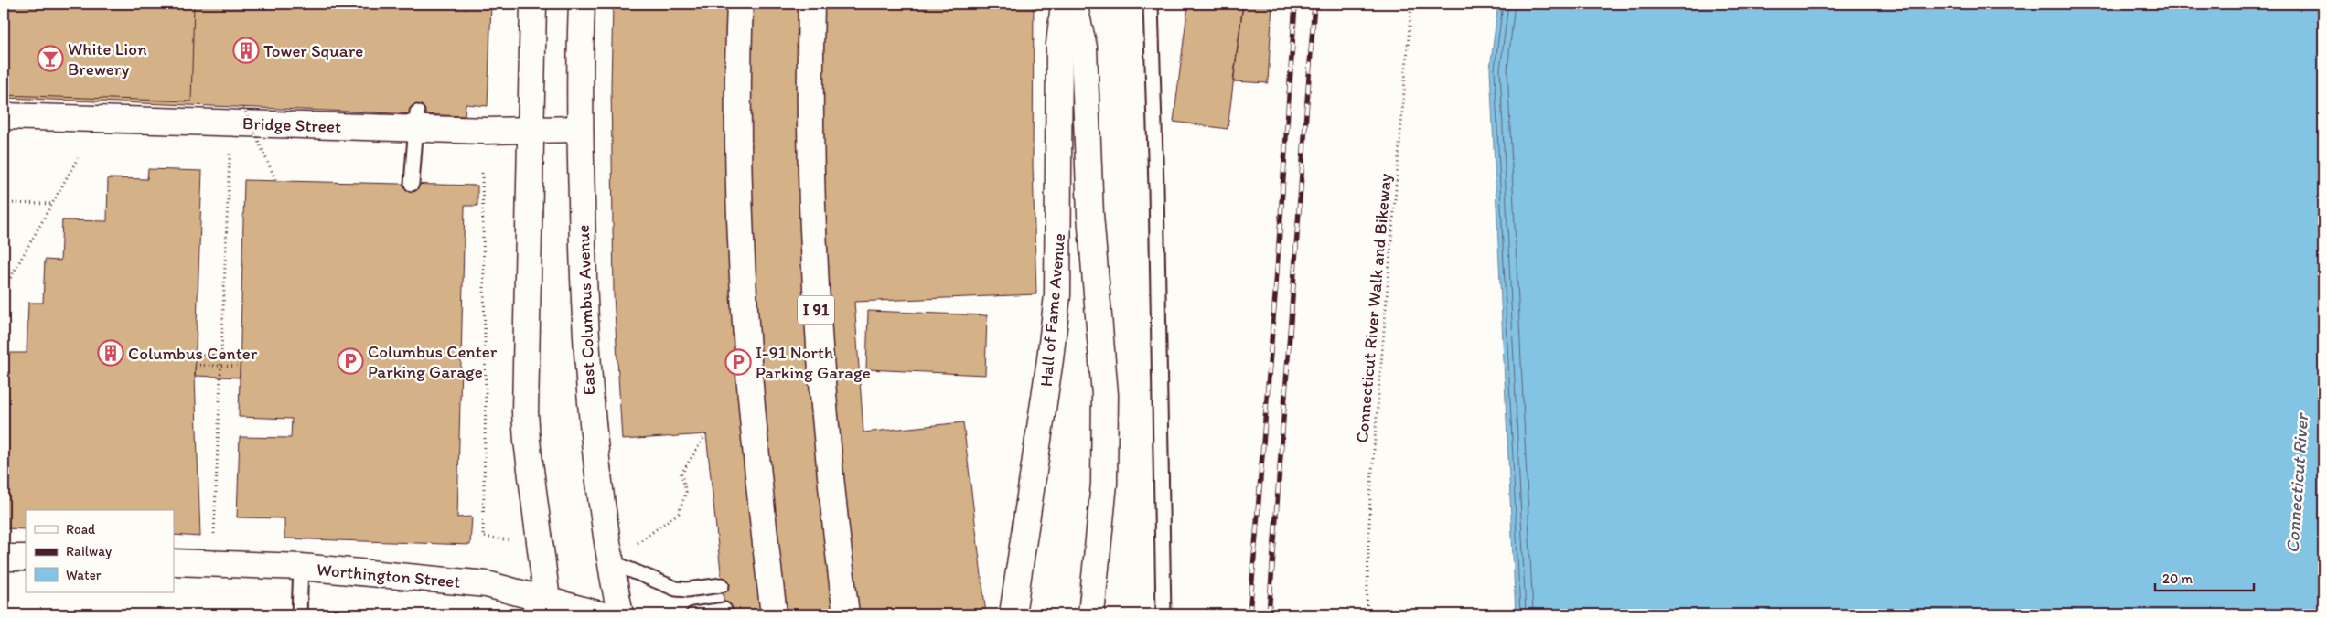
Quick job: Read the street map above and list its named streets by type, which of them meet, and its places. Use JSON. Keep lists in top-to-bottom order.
{
  "streets": {
    "main road": [
      "Bridge Street",
      "East Columbus Avenue",
      "I 91",
      "Hall of Fame Avenue",
      "Worthington Street"
    ],
    "path": ["Connecticut River Walk and Bikeway"]
  },
  "crossings": [
    ["Bridge Street", "East Columbus Avenue"]
  ],
  "water": ["Connecticut River"],
  "places": {
    "building": ["Tower Square", "Columbus Center"],
    "bar": ["White Lion Brewery"],
    "parking": ["Columbus Center Parking Garage", "I-91 North Parking Garage"]
  },
  "legend": ["Road", "Railway", "Water"],
  "scale_bar": "20 m"
}
